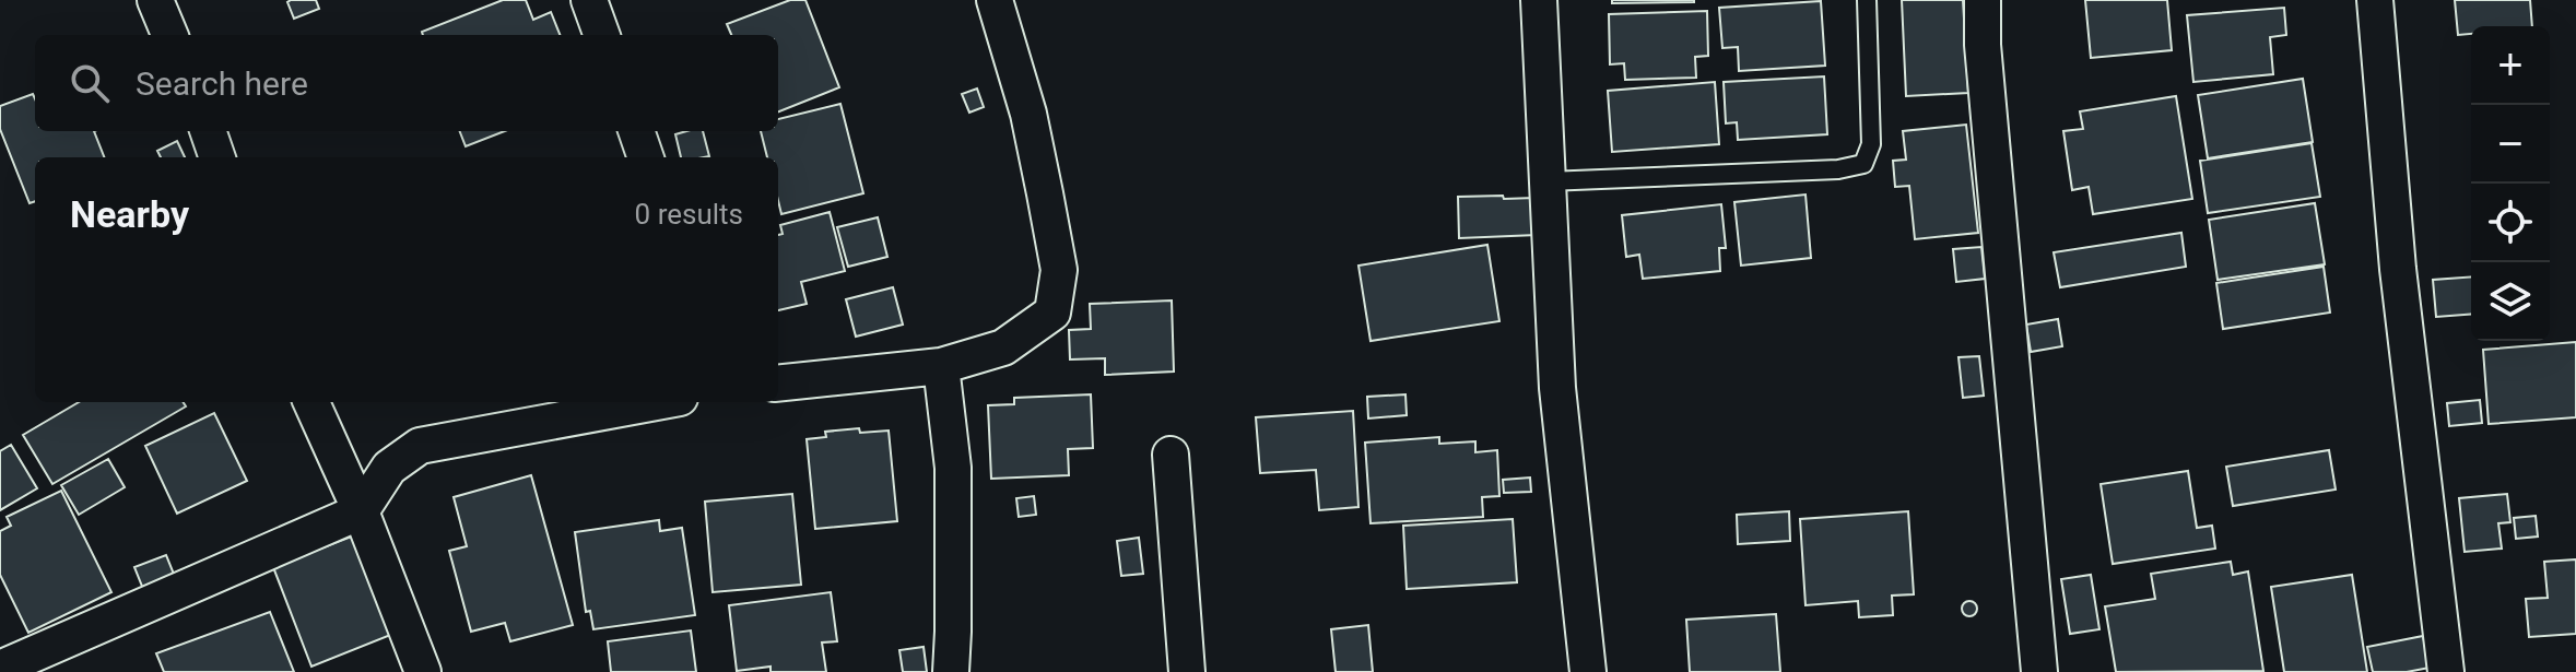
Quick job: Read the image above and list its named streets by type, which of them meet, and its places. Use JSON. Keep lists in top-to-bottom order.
{
  "page": {
    "map_buttons": ["+", "−"],
    "search": "Search here",
    "heading": ["Nearby", "0 results"]
  }
}
